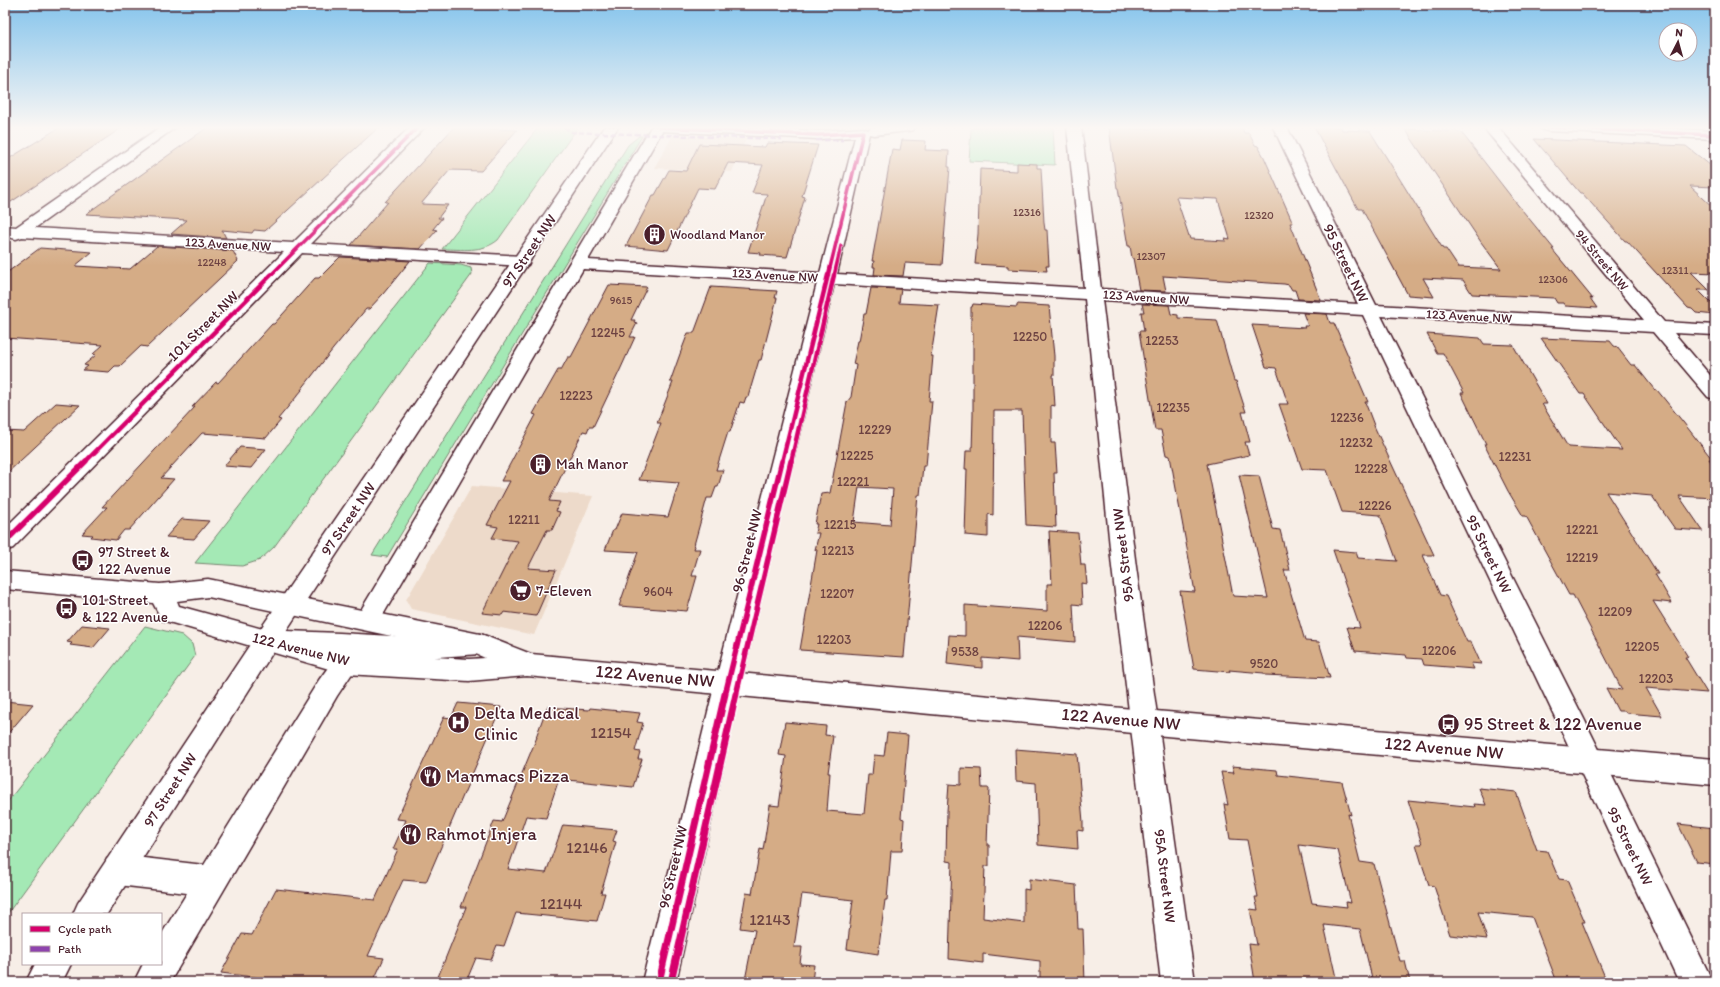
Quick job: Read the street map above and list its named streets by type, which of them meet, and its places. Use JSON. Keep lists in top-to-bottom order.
{
  "streets": {
    "street": [
      "123 Avenue NW",
      "97 Street NW",
      "94 Street NW",
      "95 Street NW",
      "101 Street NW",
      "96 Street NW",
      "95A Street NW",
      "122 Avenue NW"
    ]
  },
  "crossings": [
    ["123 Avenue NW", "97 Street NW"],
    ["123 Avenue NW", "94 Street NW"],
    ["123 Avenue NW", "95 Street NW"],
    ["123 Avenue NW", "101 Street NW"],
    ["123 Avenue NW", "96 Street NW"],
    ["123 Avenue NW", "95A Street NW"],
    ["97 Street NW", "122 Avenue NW"],
    ["95 Street NW", "122 Avenue NW"],
    ["96 Street NW", "122 Avenue NW"],
    ["95A Street NW", "122 Avenue NW"]
  ],
  "places": {
    "building": ["Woodland Manor", "Mah Manor"],
    "bus stop": ["97 Street & 122 Avenue", "101 Street & 122 Avenue", "95 Street & 122 Avenue"],
    "supermarket": ["7-Eleven"],
    "hospital": ["Delta Medical Clinic"],
    "restaurant": ["Mammacs Pizza", "Rahmot Injera"]
  },
  "house_numbers": [
    "12316",
    "12320",
    "12307",
    "12248",
    "12311",
    "12306",
    "9615",
    "12245",
    "12250",
    "12253",
    "12223",
    "12235",
    "12236",
    "12229",
    "12232",
    "12225",
    "12231",
    "12228",
    "12221",
    "12226",
    "12211",
    "12215",
    "12221",
    "12213",
    "12219",
    "9604",
    "12207",
    "12209",
    "12206",
    "12203",
    "12205",
    "12206",
    "9538",
    "9520",
    "12203",
    "12154",
    "12146",
    "12144",
    "12143"
  ],
  "legend": ["Cycle path", "Path"],
  "north": "top"
}
